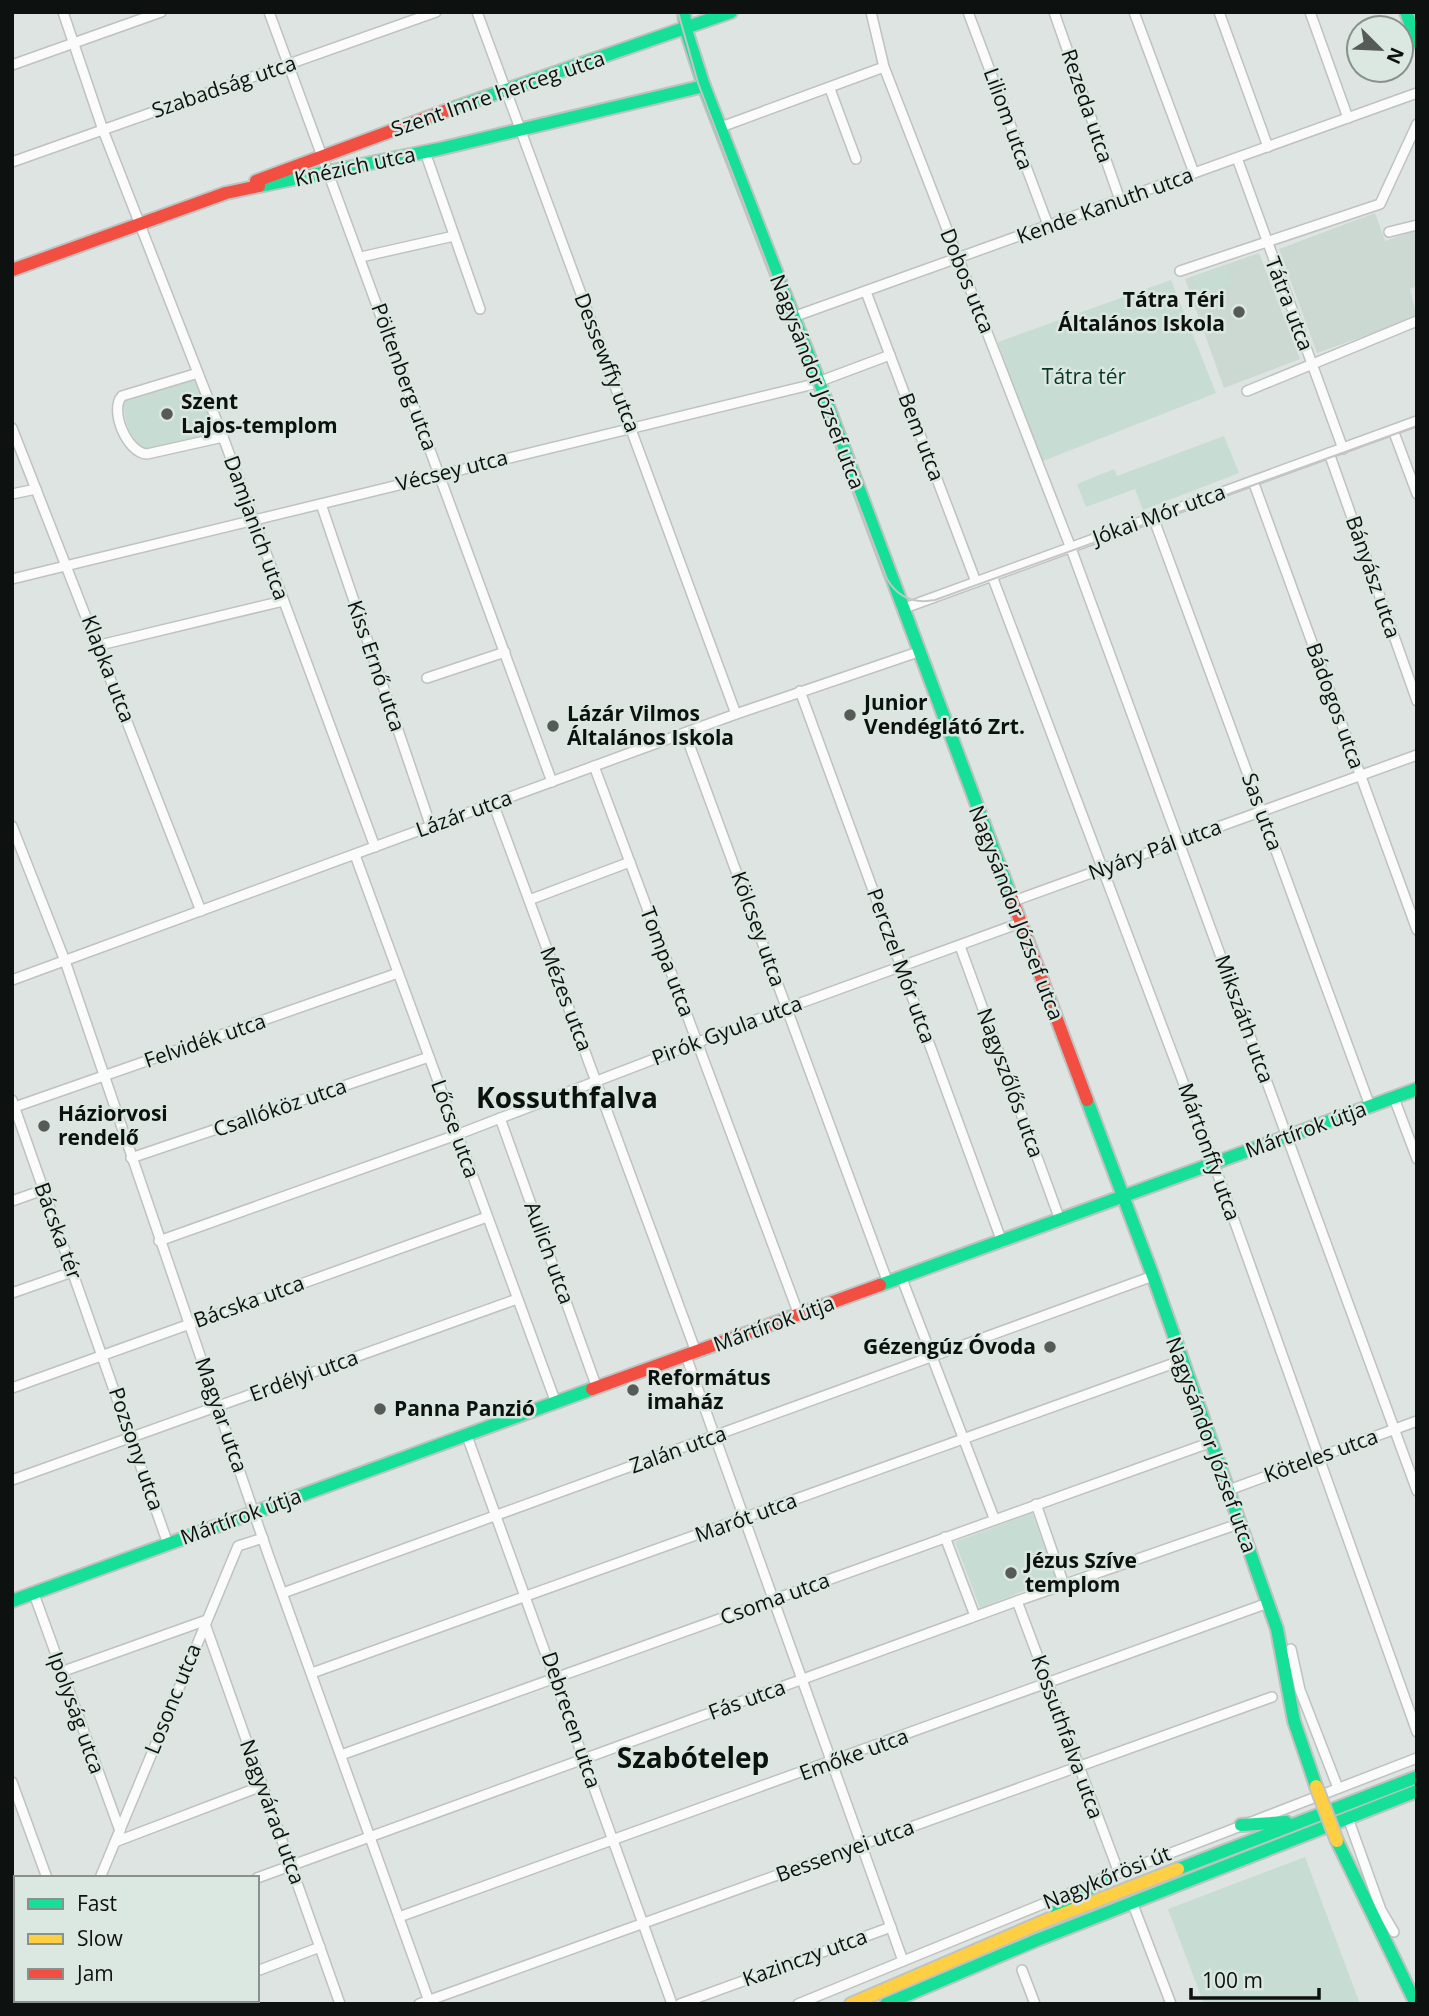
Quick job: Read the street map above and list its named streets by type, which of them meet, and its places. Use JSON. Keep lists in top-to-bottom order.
{
  "streets": {
    "street": [
      "Szabadság utca",
      "Szent Imre herceg utca",
      "Rezeda utca",
      "Liliom utca",
      "Knézich utca",
      "Kende Kanuth utca",
      "Dobos utca",
      "Tátra utca",
      "Dessewffy utca",
      "Pöltenberg utca",
      "Nagysándor József utca",
      "Bem utca",
      "Vécsey utca",
      "Jókai Mór utca",
      "Damjanich utca",
      "Bányász utca",
      "Kiss Ernő utca",
      "Klapka utca",
      "Bádogos utca",
      "Sas utca",
      "Lázár utca",
      "Nyáry Pál utca",
      "Kölcsey utca",
      "Tompa utca",
      "Perczel Mór utca",
      "Mézes utca",
      "Mikszáth utca",
      "Pirók Gyula utca",
      "Felvidék utca",
      "Nagyszőlős utca",
      "Csallóköz utca",
      "Lőcse utca",
      "Mártírok útja",
      "Mártonffy utca",
      "Bácska tér",
      "Aulich utca",
      "Bácska utca",
      "Erdélyi utca",
      "Magyar utca",
      "Pozsony utca",
      "Zalán utca",
      "Köteles utca",
      "Marót utca",
      "Csoma utca",
      "Losonc utca",
      "Fás utca",
      "Ipolyság utca",
      "Debrecen utca",
      "Kossuthfalva utca",
      "Emőke utca",
      "Nagyvárad utca",
      "Bessenyei utca",
      "Nagykőrösi út",
      "Kazinczy utca"
    ]
  },
  "crossings": [
    ["Szabadság utca", "Pöltenberg utca"],
    ["Szabadság utca", "Damjanich utca"],
    ["Szent Imre herceg utca", "Knézich utca"],
    ["Szent Imre herceg utca", "Dessewffy utca"],
    ["Szent Imre herceg utca", "Pöltenberg utca"],
    ["Szent Imre herceg utca", "Nagysándor József utca"],
    ["Rezeda utca", "Kende Kanuth utca"],
    ["Liliom utca", "Kende Kanuth utca"],
    ["Knézich utca", "Dessewffy utca"],
    ["Knézich utca", "Pöltenberg utca"],
    ["Knézich utca", "Nagysándor József utca"],
    ["Knézich utca", "Damjanich utca"],
    ["Kende Kanuth utca", "Dobos utca"],
    ["Kende Kanuth utca", "Tátra utca"],
    ["Kende Kanuth utca", "Nagysándor József utca"],
    ["Kende Kanuth utca", "Bem utca"],
    ["Dobos utca", "Jókai Mór utca"],
    ["Dobos utca", "Mikszáth utca"],
    ["Tátra utca", "Jókai Mór utca"],
    ["Dessewffy utca", "Vécsey utca"],
    ["Dessewffy utca", "Lázár utca"],
    ["Pöltenberg utca", "Vécsey utca"],
    ["Pöltenberg utca", "Lázár utca"],
    ["Nagysándor József utca", "Vécsey utca"],
    ["Nagysándor József utca", "Jókai Mór utca"],
    ["Nagysándor József utca", "Lázár utca"],
    ["Nagysándor József utca", "Nyáry Pál utca"],
    ["Nagysándor József utca", "Pirók Gyula utca"],
    ["Nagysándor József utca", "Mártírok útja"],
    ["Nagysándor József utca", "Zalán utca"],
    ["Nagysándor József utca", "Köteles utca"],
    ["Nagysándor József utca", "Marót utca"],
    ["Nagysándor József utca", "Csoma utca"],
    ["Nagysándor József utca", "Fás utca"],
    ["Nagysándor József utca", "Emőke utca"],
    ["Bem utca", "Vécsey utca"],
    ["Bem utca", "Jókai Mór utca"],
    ["Vécsey utca", "Damjanich utca"],
    ["Vécsey utca", "Kiss Ernő utca"],
    ["Vécsey utca", "Klapka utca"],
    ["Jókai Mór utca", "Bányász utca"],
    ["Jókai Mór utca", "Bádogos utca"],
    ["Jókai Mór utca", "Sas utca"],
    ["Jókai Mór utca", "Mikszáth utca"],
    ["Jókai Mór utca", "Mártonffy utca"],
    ["Damjanich utca", "Lázár utca"],
    ["Kiss Ernő utca", "Lázár utca"],
    ["Klapka utca", "Lázár utca"],
    ["Bádogos utca", "Nyáry Pál utca"],
    ["Sas utca", "Nyáry Pál utca"],
    ["Sas utca", "Mártírok útja"],
    ["Lázár utca", "Kölcsey utca"],
    ["Lázár utca", "Tompa utca"],
    ["Lázár utca", "Perczel Mór utca"],
    ["Lázár utca", "Mézes utca"],
    ["Lázár utca", "Lőcse utca"],
    ["Lázár utca", "Magyar utca"],
    ["Nyáry Pál utca", "Mikszáth utca"],
    ["Nyáry Pál utca", "Mártonffy utca"],
    ["Kölcsey utca", "Pirók Gyula utca"],
    ["Kölcsey utca", "Mártírok útja"],
    ["Tompa utca", "Pirók Gyula utca"],
    ["Tompa utca", "Mártírok útja"],
    ["Perczel Mór utca", "Pirók Gyula utca"],
    ["Perczel Mór utca", "Mártírok útja"],
    ["Mézes utca", "Pirók Gyula utca"],
    ["Mézes utca", "Mártírok útja"],
    ["Mézes utca", "Zalán utca"],
    ["Mézes utca", "Marót utca"],
    ["Mézes utca", "Csoma utca"],
    ["Mézes utca", "Fás utca"],
    ["Mézes utca", "Emőke utca"],
    ["Mézes utca", "Bessenyei utca"],
    ["Mézes utca", "Nagykőrösi út"],
    ["Mézes utca", "Kazinczy utca"],
    ["Mikszáth utca", "Mártírok útja"],
    ["Mikszáth utca", "Köteles utca"],
    ["Pirók Gyula utca", "Nagyszőlős utca"],
    ["Pirók Gyula utca", "Lőcse utca"],
    ["Pirók Gyula utca", "Aulich utca"],
    ["Pirók Gyula utca", "Magyar utca"],
    ["Felvidék utca", "Lőcse utca"],
    ["Felvidék utca", "Bácska tér"],
    ["Felvidék utca", "Magyar utca"],
    ["Nagyszőlős utca", "Mártírok útja"],
    ["Csallóköz utca", "Lőcse utca"],
    ["Csallóköz utca", "Magyar utca"],
    ["Lőcse utca", "Mártírok útja"],
    ["Lőcse utca", "Bácska utca"],
    ["Lőcse utca", "Erdélyi utca"],
    ["Mártírok útja", "Mártonffy utca"],
    ["Mártírok útja", "Aulich utca"],
    ["Mártírok útja", "Magyar utca"],
    ["Mártírok útja", "Pozsony utca"],
    ["Mártírok útja", "Ipolyság utca"],
    ["Mártírok útja", "Debrecen utca"],
    ["Mártonffy utca", "Köteles utca"],
    ["Bácska tér", "Bácska utca"],
    ["Bácska tér", "Pozsony utca"],
    ["Bácska utca", "Magyar utca"],
    ["Bácska utca", "Pozsony utca"],
    ["Erdélyi utca", "Magyar utca"],
    ["Erdélyi utca", "Pozsony utca"],
    ["Magyar utca", "Zalán utca"],
    ["Magyar utca", "Marót utca"],
    ["Magyar utca", "Csoma utca"],
    ["Magyar utca", "Losonc utca"],
    ["Magyar utca", "Fás utca"],
    ["Magyar utca", "Emőke utca"],
    ["Magyar utca", "Bessenyei utca"],
    ["Zalán utca", "Debrecen utca"],
    ["Marót utca", "Debrecen utca"],
    ["Csoma utca", "Debrecen utca"],
    ["Losonc utca", "Ipolyság utca"],
    ["Losonc utca", "Nagyvárad utca"],
    ["Fás utca", "Debrecen utca"],
    ["Fás utca", "Kossuthfalva utca"],
    ["Fás utca", "Nagyvárad utca"],
    ["Debrecen utca", "Emőke utca"],
    ["Debrecen utca", "Bessenyei utca"],
    ["Kossuthfalva utca", "Emőke utca"],
    ["Kossuthfalva utca", "Bessenyei utca"],
    ["Kossuthfalva utca", "Nagykőrösi út"]
  ],
  "districts": ["Kossuthfalva", "Szabótelep"],
  "parks": ["Tátra tér"],
  "places": [
    "Tátra Téri Általános Iskola",
    "Szent Lajos-templom",
    "Junior Vendéglátó Zrt.",
    "Lázár Vilmos Általános Iskola",
    "Háziorvosi rendelő",
    "Gézengúz Óvoda",
    "Református imaház",
    "Panna Panzió",
    "Jézus Szíve templom"
  ],
  "legend": ["Fast", "Slow", "Jam"],
  "scale_bar": "100 m",
  "north": "bottom right"
}
